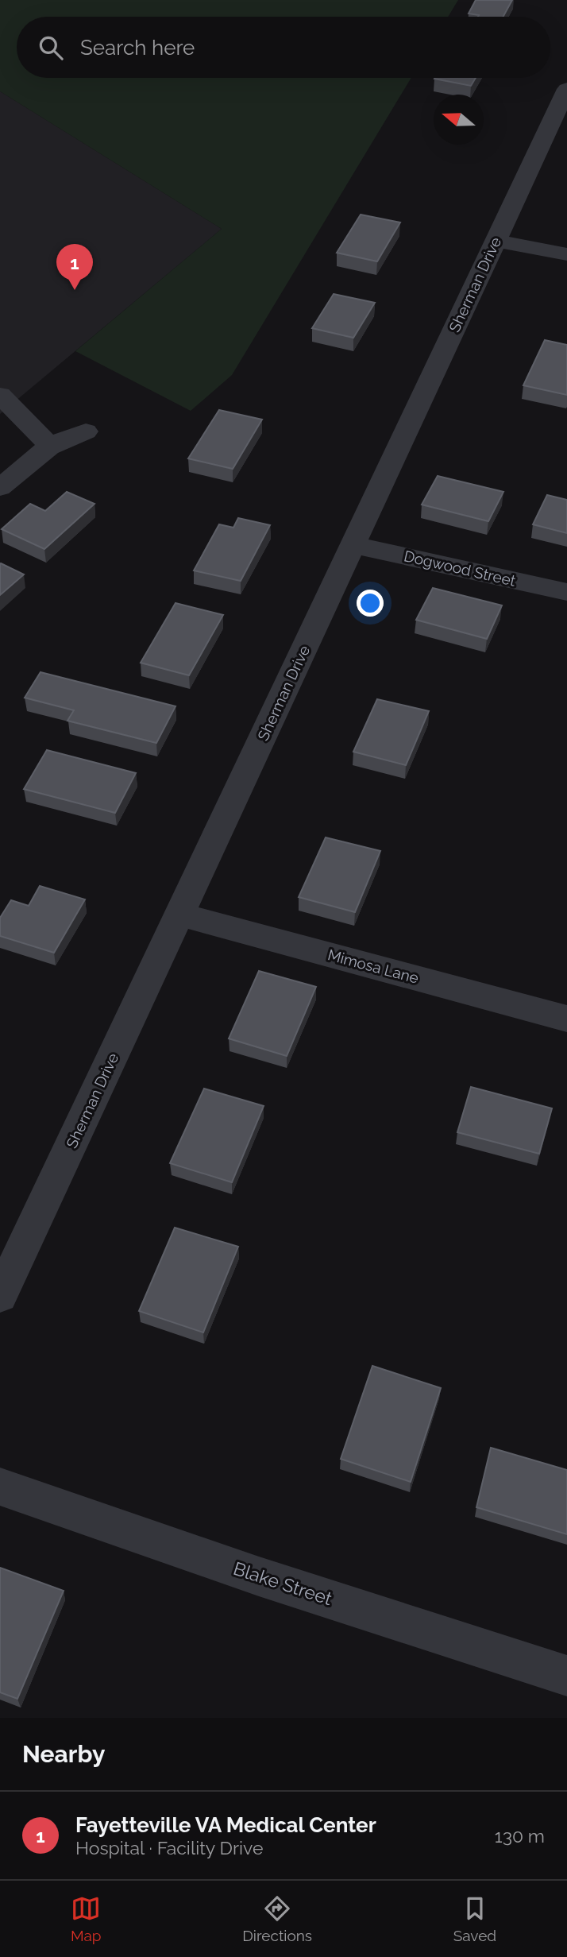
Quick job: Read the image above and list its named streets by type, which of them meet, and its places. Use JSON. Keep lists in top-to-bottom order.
{
  "streets": {
    "street": [
      "Sherman Drive",
      "Dogwood Street",
      "Mimosa Lane",
      "Blake Street"
    ]
  },
  "crossings": [
    ["Sherman Drive", "Dogwood Street"],
    ["Sherman Drive", "Mimosa Lane"]
  ],
  "north": "left",
  "page": {
    "search": "Search here",
    "pins": "1",
    "heading": "Nearby",
    "list": [
      {
        "mark": "1",
        "name": "Fayetteville VA Medical Center",
        "note": "Hospital · Facility Drive",
        "value": "130 m"
      }
    ],
    "nav": ["Map", "Directions", "Saved"]
  }
}
